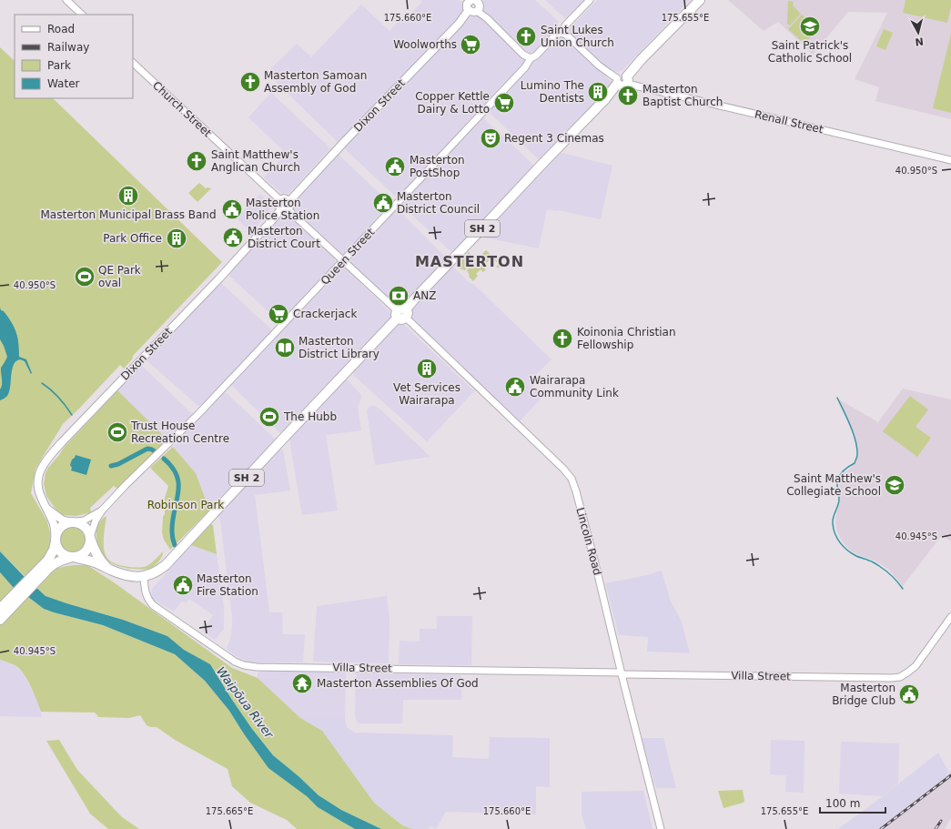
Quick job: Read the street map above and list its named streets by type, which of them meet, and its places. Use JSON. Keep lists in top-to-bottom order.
{
  "streets": {
    "highway": ["SH 2"],
    "main road": ["Dixon Street"],
    "street": [
      "Church Street",
      "Renall Street",
      "Queen Street",
      "Lincoln Road",
      "Villa Street"
    ]
  },
  "crossings": [
    ["Dixon Street", "SH 2"],
    ["Dixon Street", "Queen Street"],
    ["SH 2", "Queen Street"],
    ["SH 2", "Lincoln Road"],
    ["SH 2", "Villa Street"],
    ["Queen Street", "Lincoln Road"],
    ["Lincoln Road", "Villa Street"]
  ],
  "districts": ["MASTERTON"],
  "water": ["Waipōua River"],
  "parks": ["Robinson Park"],
  "places": {
    "school or university": ["Saint Patrick's Catholic School", "Saint Matthew's Collegiate School"],
    "church": [
      "Saint Lukes Union Church",
      "Masterton Samoan Assembly of God",
      "Masterton Baptist Church",
      "Saint Matthew's Anglican Church",
      "Koinonia Christian Fellowship"
    ],
    "supermarket": ["Woolworths", "Copper Kettle Dairy & Lotto", "Crackerjack"],
    "building": [
      "Lumino The Dentists",
      "Masterton Municipal Brass Band",
      "Park Office",
      "Vet Services Wairarapa"
    ],
    "theatre": ["Regent 3 Cinemas"],
    "public building": [
      "Masterton PostShop",
      "Masterton District Council",
      "Masterton Police Station",
      "Masterton District Court",
      "Wairarapa Community Link",
      "Masterton Fire Station",
      "Masterton Bridge Club"
    ],
    "sports": ["QE Park oval", "The Hubb", "Trust House Recreation Centre"],
    "bank": ["ANZ"],
    "library": ["Masterton District Library"],
    "temple": ["Masterton Assemblies Of God"]
  },
  "legend": [
    "Road",
    "Railway",
    "Park",
    "Water"
  ],
  "scale_bar": "100 m",
  "north": "bottom",
  "coordinates": [
    "175.660°E",
    "175.655°E",
    "40.950°S",
    "40.945°S",
    "175.665°E"
  ]
}
